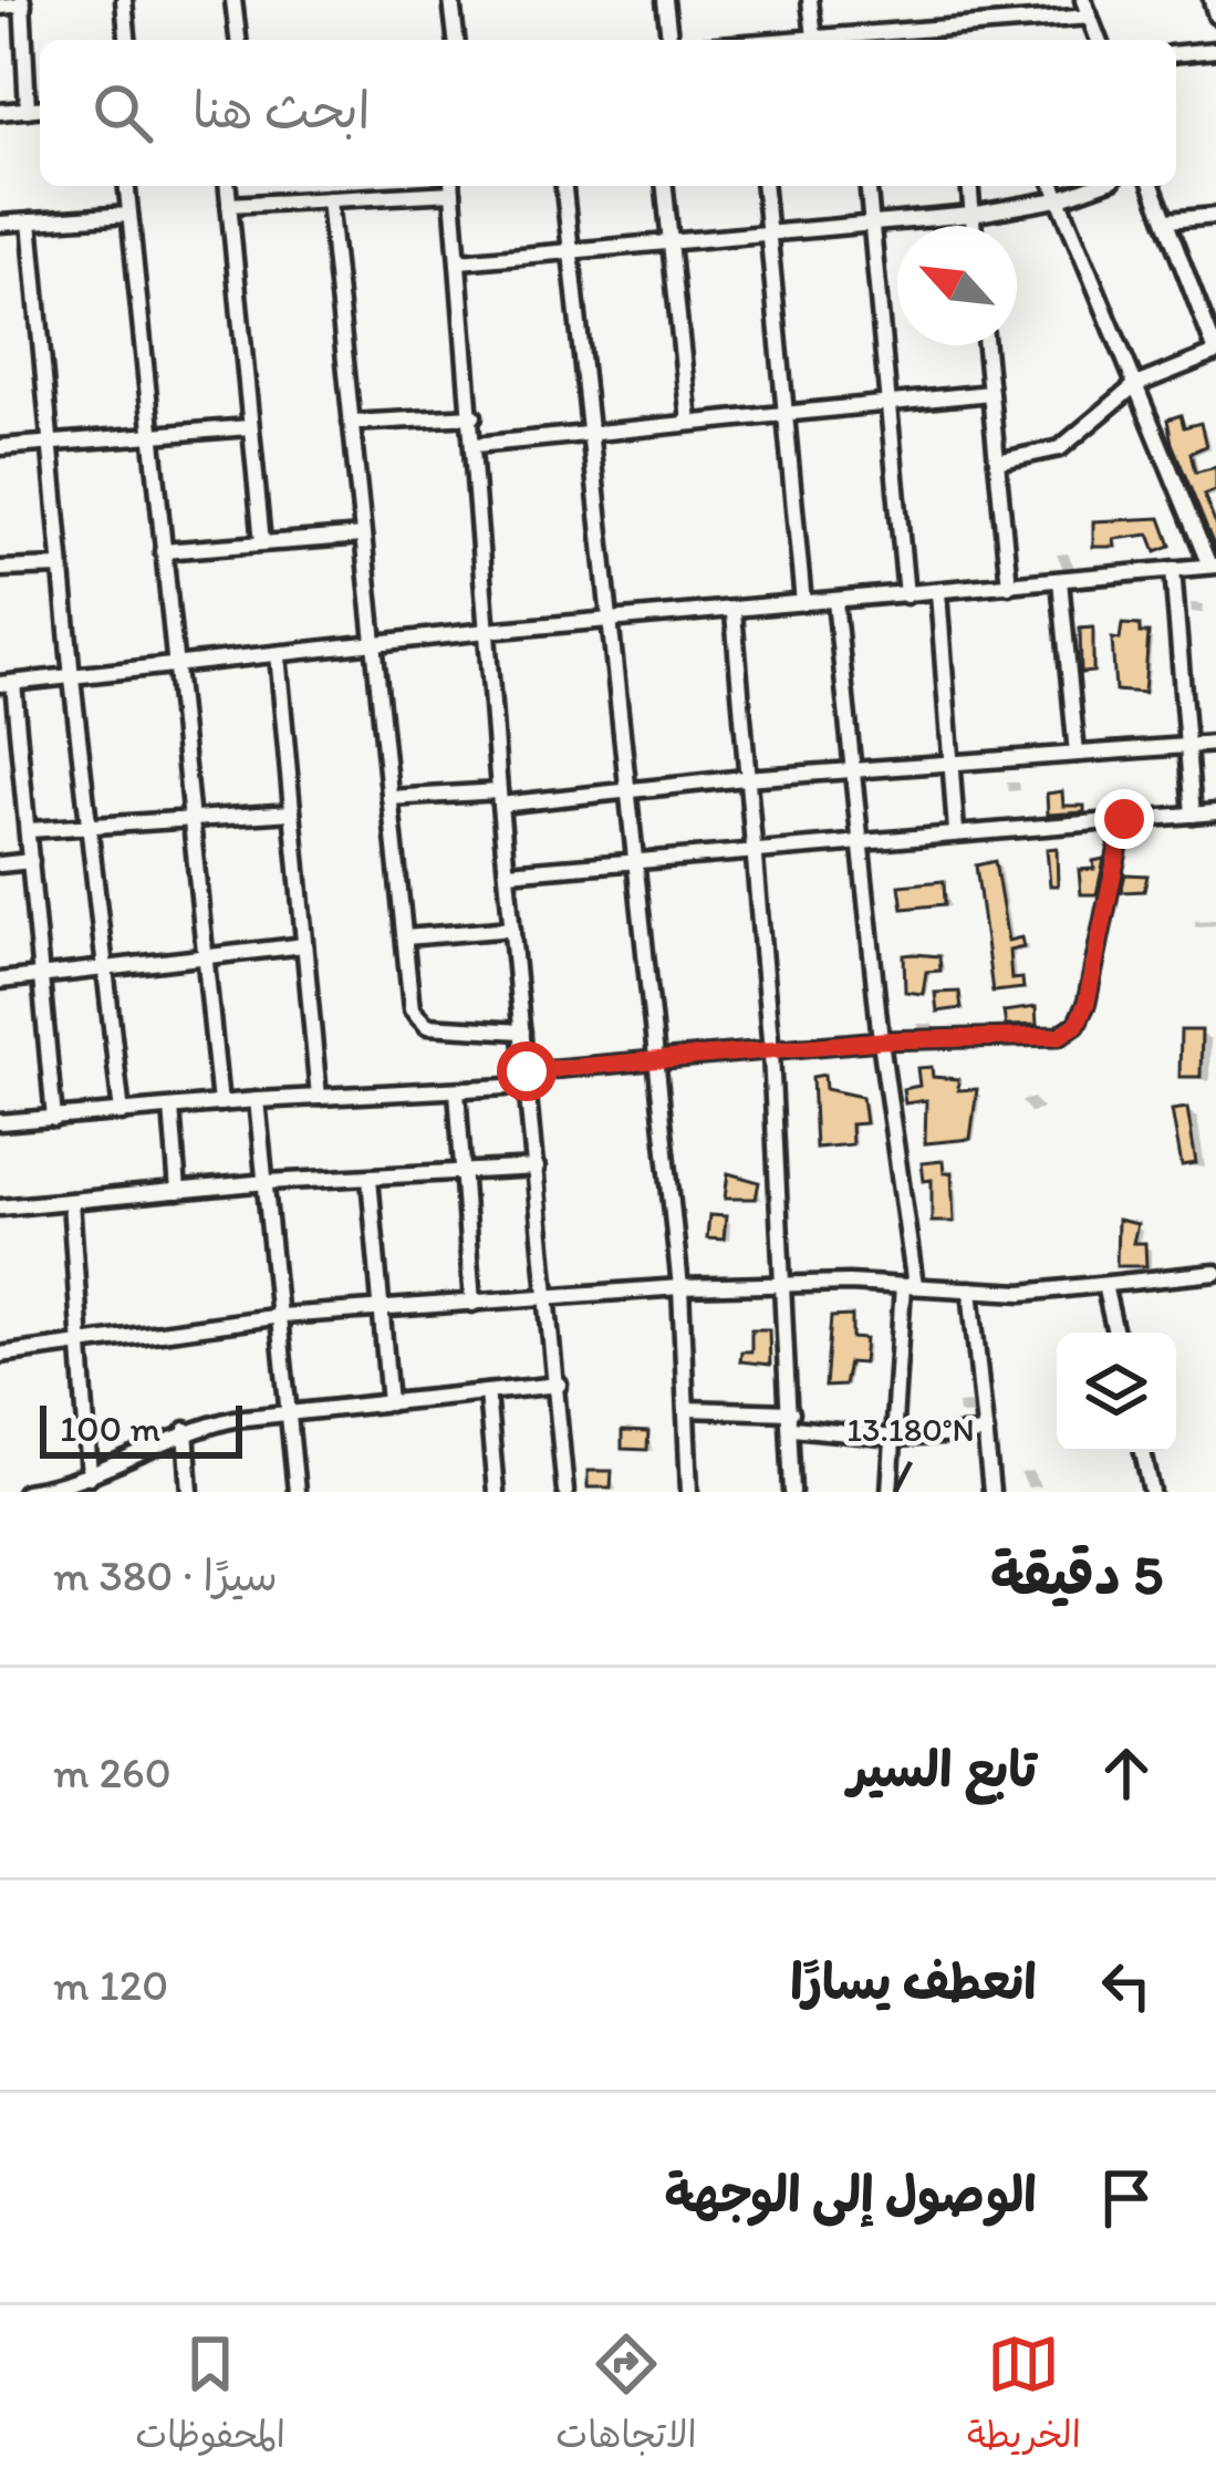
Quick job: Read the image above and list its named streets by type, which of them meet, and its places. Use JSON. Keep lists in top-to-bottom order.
{
  "scale_bar": "100 m",
  "north": "top left",
  "page": {
    "search": "ابحث هنا",
    "scale": "100 m",
    "heading": ["5 دقيقة", "سيرًا · 380 m"],
    "list": [
      ["تابع السير", "260 m"],
      ["انعطف يسارًا", "120 m"],
      "الوصول إلى الوجهة"
    ],
    "nav": ["الخريطة", "الاتجاهات", "المحفوظات"]
  },
  "coordinates": ["13.180°N"]
}
